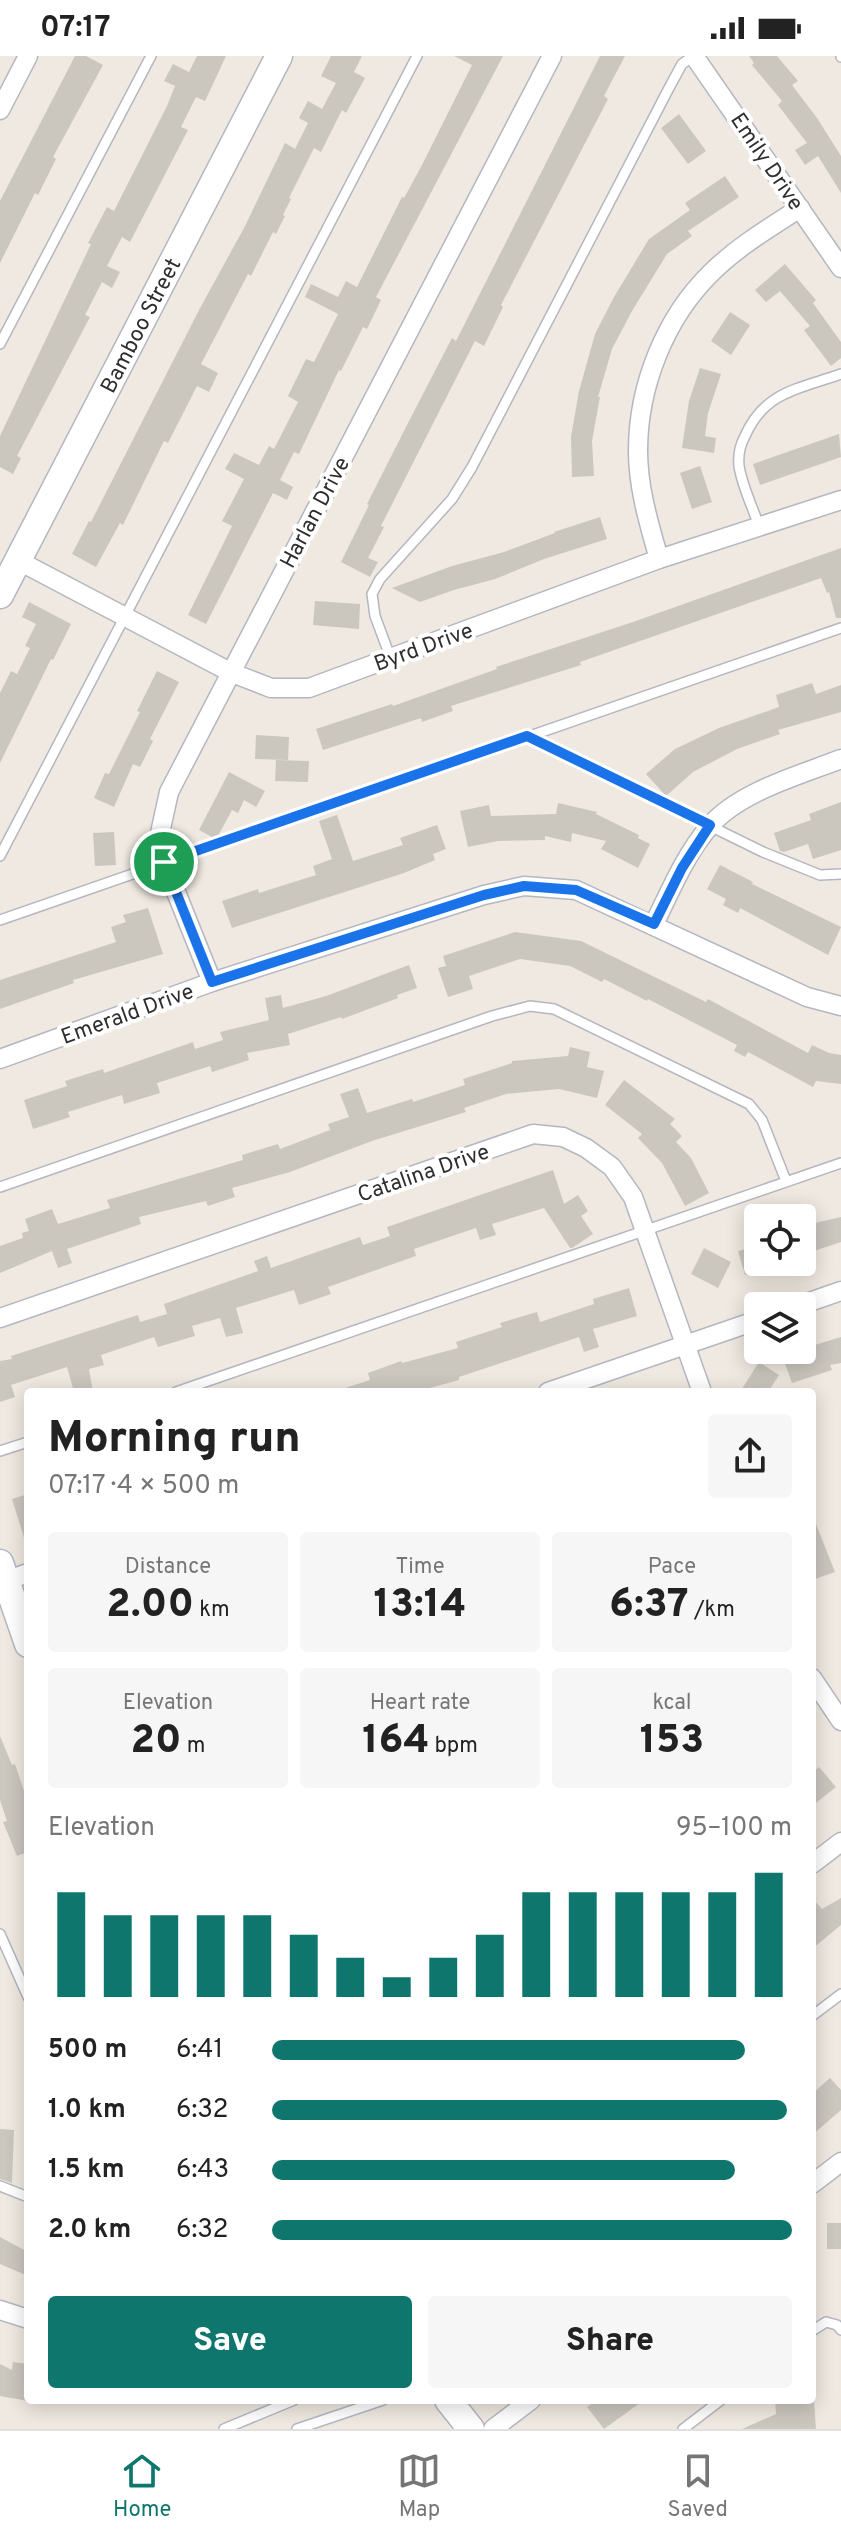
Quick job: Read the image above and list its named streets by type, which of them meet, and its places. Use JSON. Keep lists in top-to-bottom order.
{
  "streets": {
    "street": [
      "Emily Drive",
      "Bamboo Street",
      "Harlan Drive",
      "Byrd Drive",
      "Emerald Drive",
      "Catalina Drive"
    ]
  },
  "crossings": [
    ["Bamboo Street", "Byrd Drive"],
    ["Harlan Drive", "Byrd Drive"],
    ["Harlan Drive", "Emerald Drive"]
  ],
  "page": {
    "status": "07:17",
    "heading": ["Morning run", "07:17 · 4 × 500 m"],
    "stats": [
      ["Distance", "2.00 km"],
      ["Time", "13:14"],
      ["Pace", "6:37 /km"],
      ["Elevation", "20 m"],
      ["Heart rate", "164 bpm"],
      ["kcal", "153"]
    ],
    "chart": ["Elevation", "95–100 m"],
    "list": [
      {
        "name": "500 m",
        "note": "6:41"
      },
      {
        "name": "1.0 km",
        "note": "6:32"
      },
      {
        "name": "1.5 km",
        "note": "6:43"
      },
      {
        "name": "2.0 km",
        "note": "6:32"
      }
    ],
    "buttons": ["Save", "Share"],
    "tabs": ["Home", "Map", "Saved"]
  }
}
